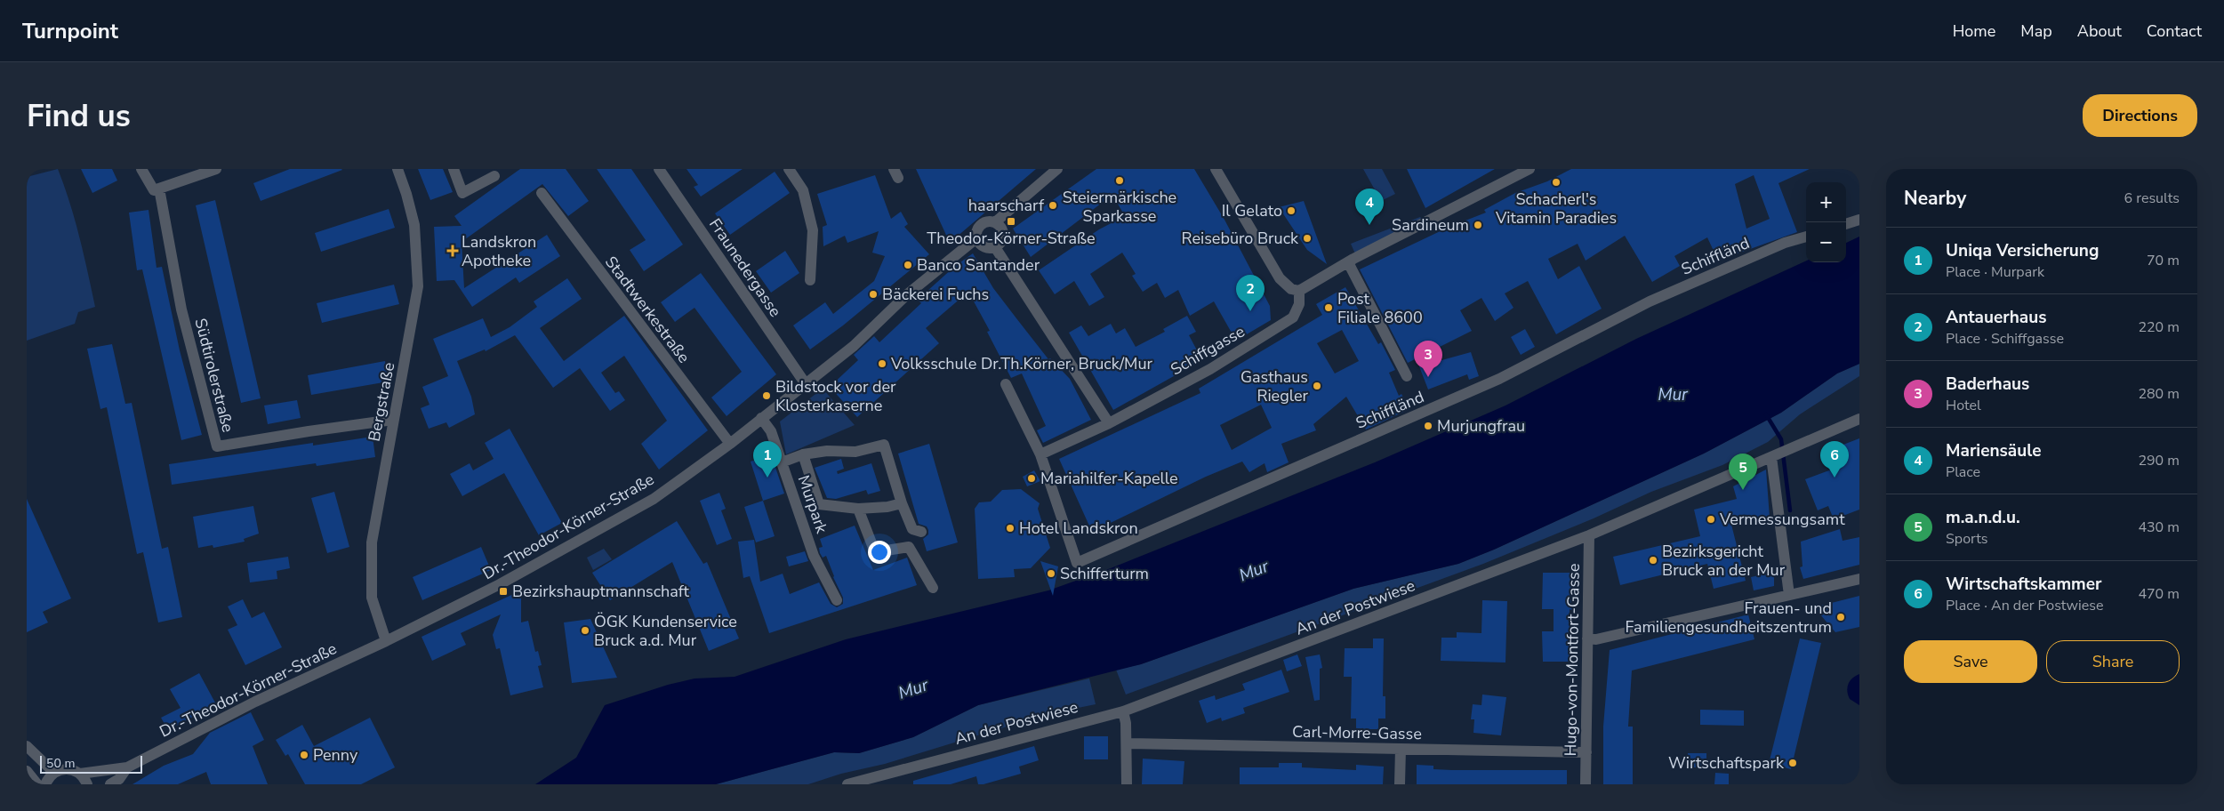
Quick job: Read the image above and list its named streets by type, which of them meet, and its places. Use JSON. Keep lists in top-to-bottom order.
{
  "streets": {
    "street": [
      "Schiffländ",
      "Fraunedergasse",
      "Stadtwerkestraße",
      "Schiffgasse",
      "Südtirolerstraße",
      "Bergstraße",
      "Murpark",
      "Dr.-Theodor-Körner-Straße",
      "An der Postwiese",
      "Hugo-von-Montfort-Gasse",
      "Carl-Morre-Gasse"
    ]
  },
  "crossings": [
    ["Schiffländ", "Schiffgasse"],
    ["Fraunedergasse", "Dr.-Theodor-Körner-Straße"],
    ["Stadtwerkestraße", "Dr.-Theodor-Körner-Straße"],
    ["Südtirolerstraße", "Bergstraße"],
    ["Bergstraße", "Dr.-Theodor-Körner-Straße"],
    ["Murpark", "Dr.-Theodor-Körner-Straße"],
    ["An der Postwiese", "Hugo-von-Montfort-Gasse"],
    ["Hugo-von-Montfort-Gasse", "Carl-Morre-Gasse"]
  ],
  "water": ["Mur"],
  "places": {
    "other": [
      "Steiermärkische Sparkasse",
      "Schacherl's Vitamin Paradies",
      "haarscharf",
      "Il Gelato",
      "Sardineum",
      "Reisebüro Bruck",
      "Banco Santander",
      "Bäckerei Fuchs",
      "Post Filiale 8600",
      "Volksschule Dr.Th.Körner, Bruck/Mur",
      "Gasthaus Riegler",
      "Bildstock vor der Klosterkaserne",
      "Murjungfrau",
      "Mariahilfer-Kapelle",
      "Vermessungsamt",
      "Hotel Landskron",
      "Bezirksgericht Bruck an der Mur",
      "Schifferturm",
      "Frauen- und Familiengesundheitszentrum",
      "ÖGK Kundenservice Bruck a.d. Mur",
      "Penny",
      "Wirtschaftspark"
    ],
    "transit": ["Theodor-Körner-Straße", "Bezirkshauptmannschaft"],
    "health": ["Landskron Apotheke"]
  },
  "scale_bar": "50 m",
  "page": {
    "header": "Turnpoint",
    "nav": [
      "Home",
      "Map",
      "About",
      "Contact"
    ],
    "buttons": [
      "Directions",
      ["Save", "Share"]
    ],
    "title": "Find us",
    "heading": ["Nearby", "6 results"],
    "map_buttons": ["+", "−"],
    "pins": [
      "4",
      "2",
      "3",
      "1",
      "6",
      "5"
    ],
    "list": [
      {
        "mark": "1",
        "name": "Uniqa Versicherung",
        "note": "Place · Murpark",
        "value": "70 m"
      },
      {
        "mark": "2",
        "name": "Antauerhaus",
        "note": "Place · Schiffgasse",
        "value": "220 m"
      },
      {
        "mark": "3",
        "name": "Baderhaus",
        "note": "Hotel",
        "value": "280 m"
      },
      {
        "mark": "4",
        "name": "Mariensäule",
        "note": "Place",
        "value": "290 m"
      },
      {
        "mark": "5",
        "name": "m.a.n.d.u.",
        "note": "Sports",
        "value": "430 m"
      },
      {
        "mark": "6",
        "name": "Wirtschaftskammer",
        "note": "Place · An der Postwiese",
        "value": "470 m"
      }
    ],
    "scale": "50 m"
  }
}
